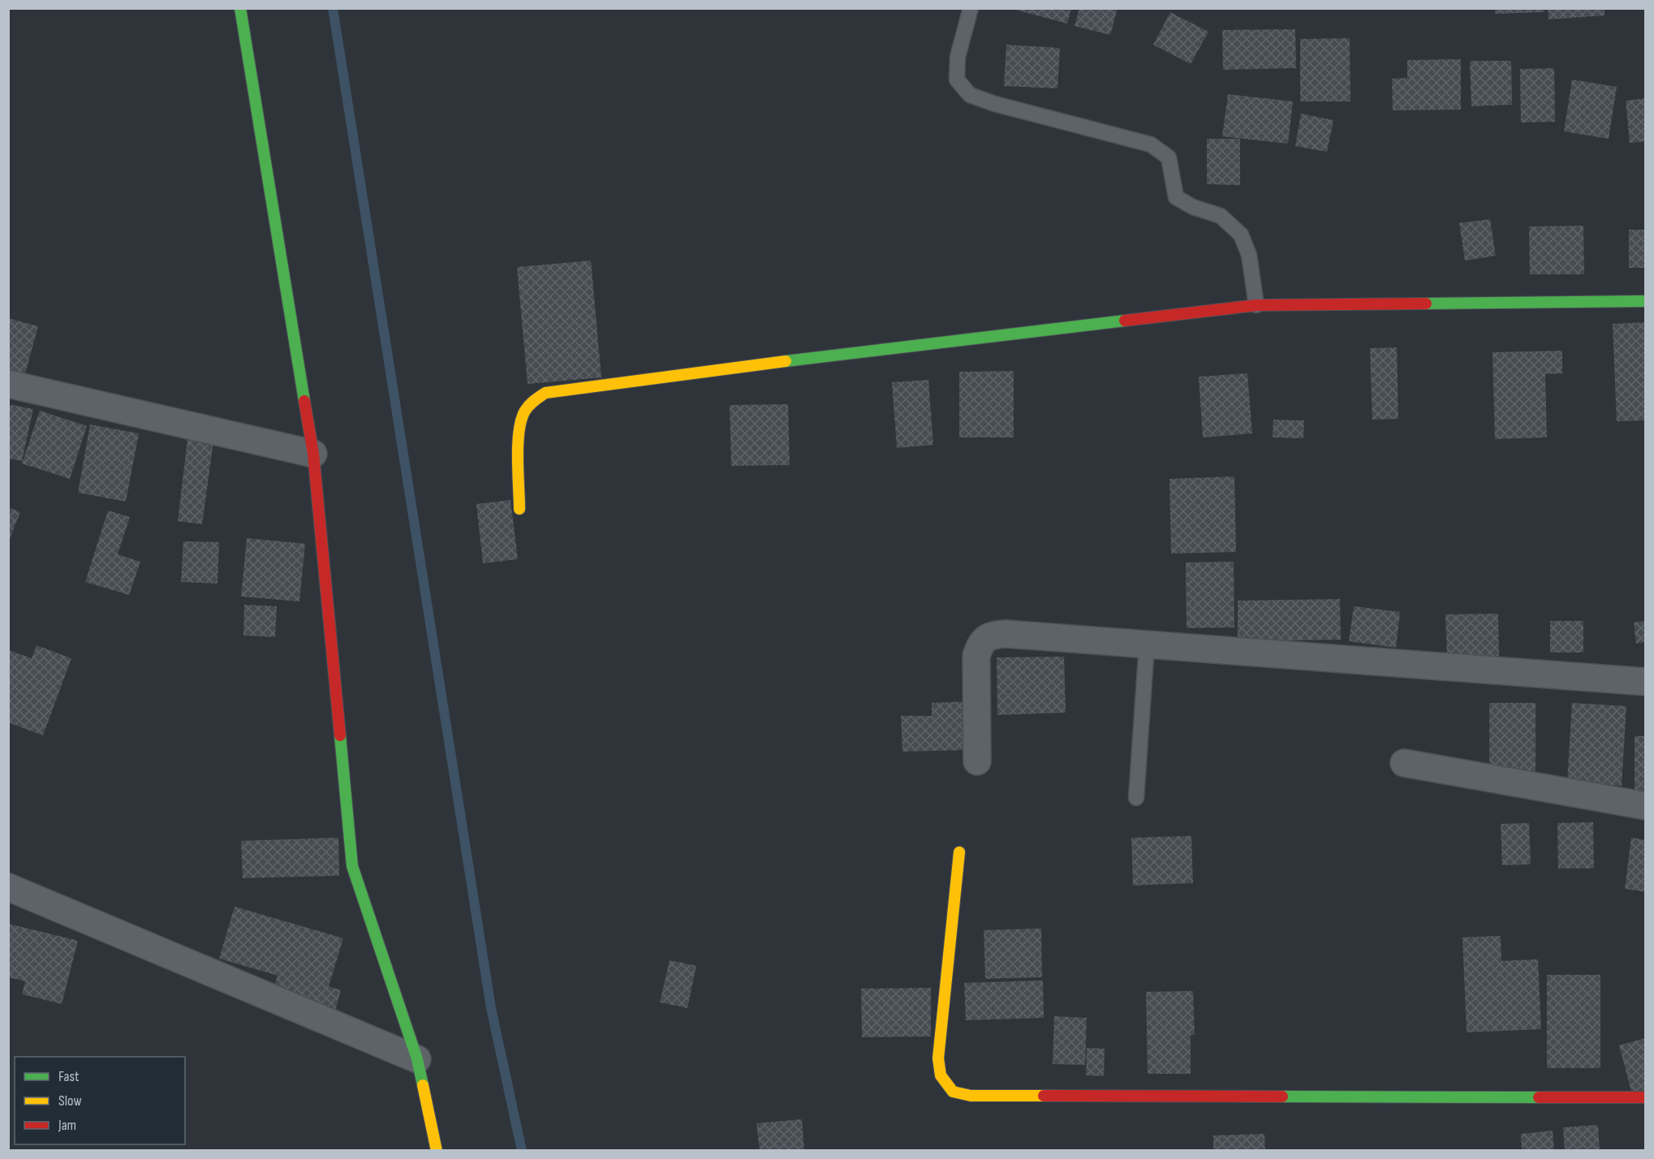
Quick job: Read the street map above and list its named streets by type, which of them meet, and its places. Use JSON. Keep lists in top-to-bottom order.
{
  "legend": ["Fast", "Slow", "Jam"]
}
